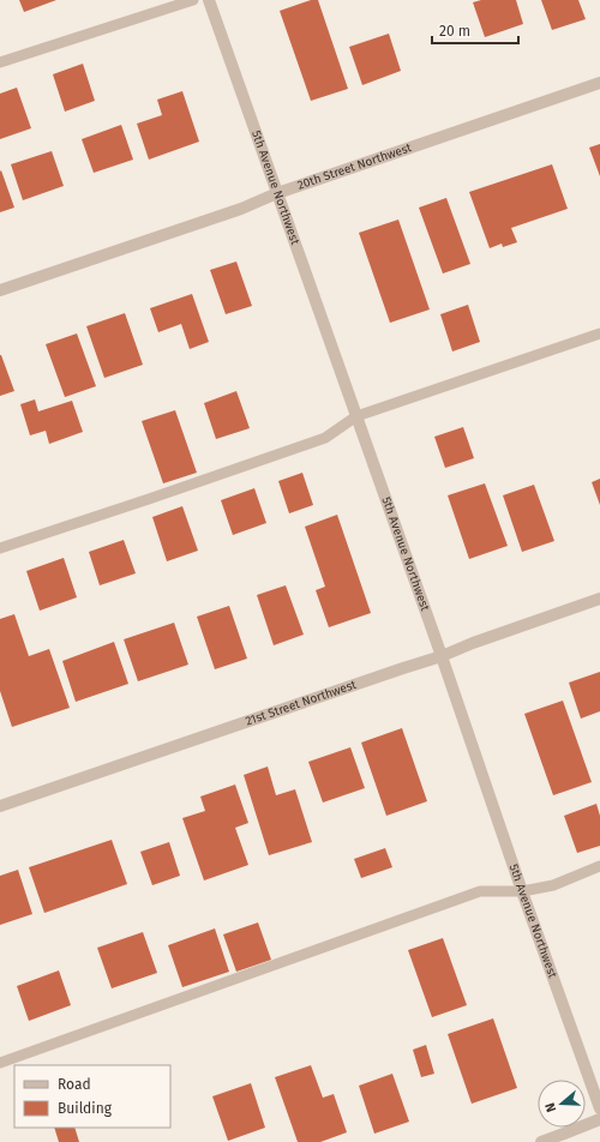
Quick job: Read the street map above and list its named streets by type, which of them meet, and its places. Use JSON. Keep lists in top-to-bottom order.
{
  "streets": {
    "street": ["20th Street Northwest", "5th Avenue Northwest", "21st Street Northwest"]
  },
  "crossings": [
    ["20th Street Northwest", "5th Avenue Northwest"],
    ["5th Avenue Northwest", "21st Street Northwest"]
  ],
  "legend": ["Road", "Building"],
  "scale_bar": "20 m",
  "north": "left"
}
